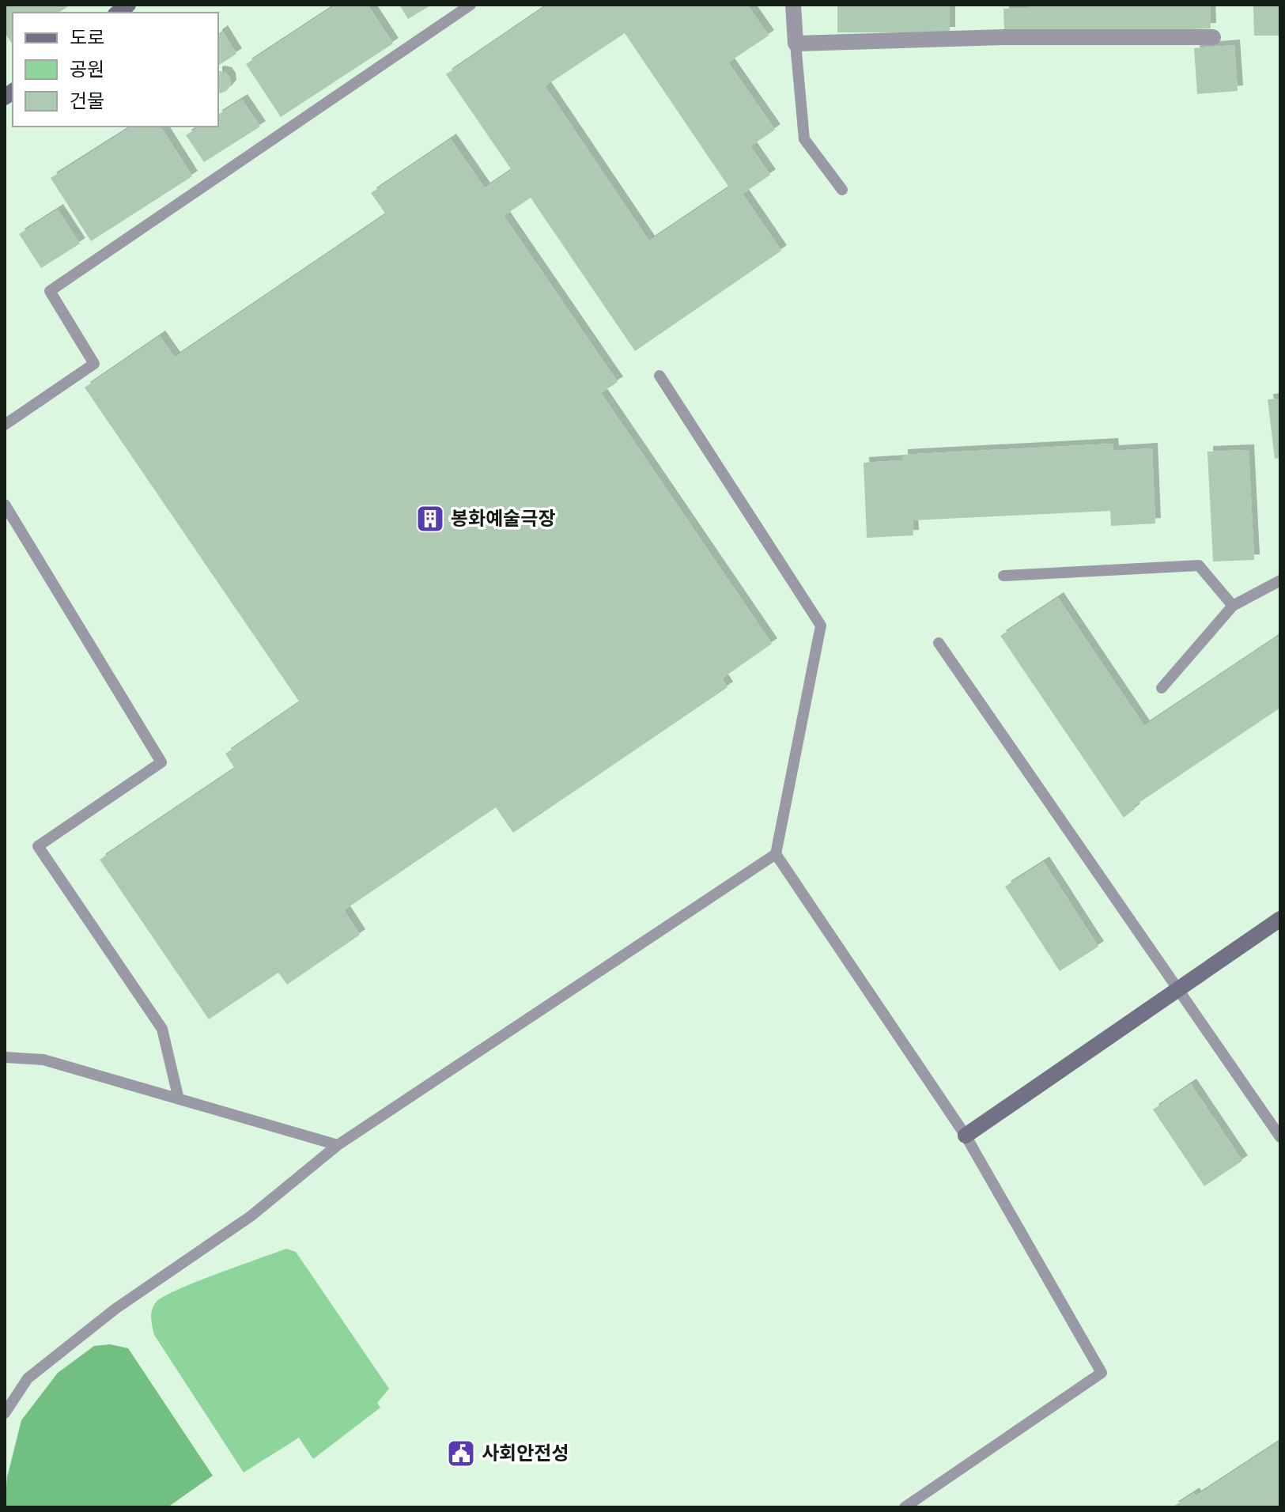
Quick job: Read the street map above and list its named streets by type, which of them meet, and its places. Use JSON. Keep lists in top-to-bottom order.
{
  "places": {
    "building": ["봉화예술극장"],
    "public building": ["사회안전성"]
  },
  "legend": ["도로", "공원", "건물"]
}
